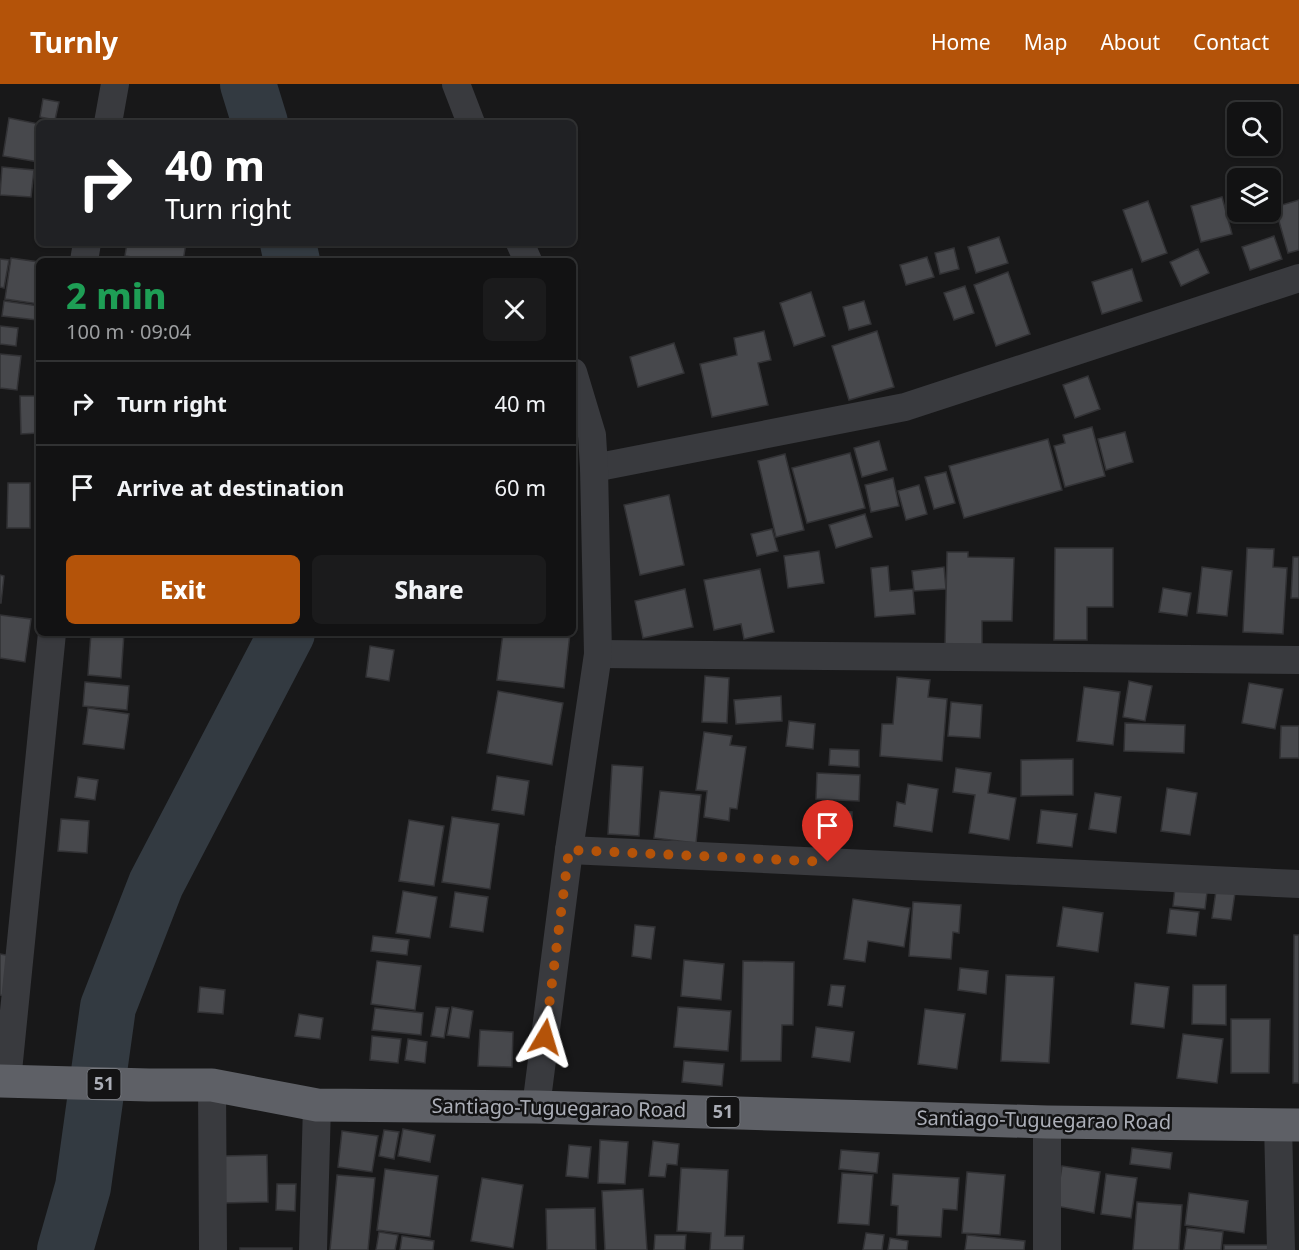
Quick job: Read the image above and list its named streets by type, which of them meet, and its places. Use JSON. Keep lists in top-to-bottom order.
{
  "streets": {
    "highway": ["51", "Santiago-Tuguegarao Road"]
  },
  "page": {
    "header": "Turnly",
    "nav": [
      "Home",
      "Map",
      "About",
      "Contact"
    ],
    "turn": ["40 m", "Turn right"],
    "heading": ["2 min", "100 m · 09:04"],
    "list": [
      {
        "name": "Turn right",
        "value": "40 m"
      },
      {
        "name": "Arrive at destination",
        "value": "60 m"
      }
    ],
    "buttons": ["Exit", "Share"]
  }
}
